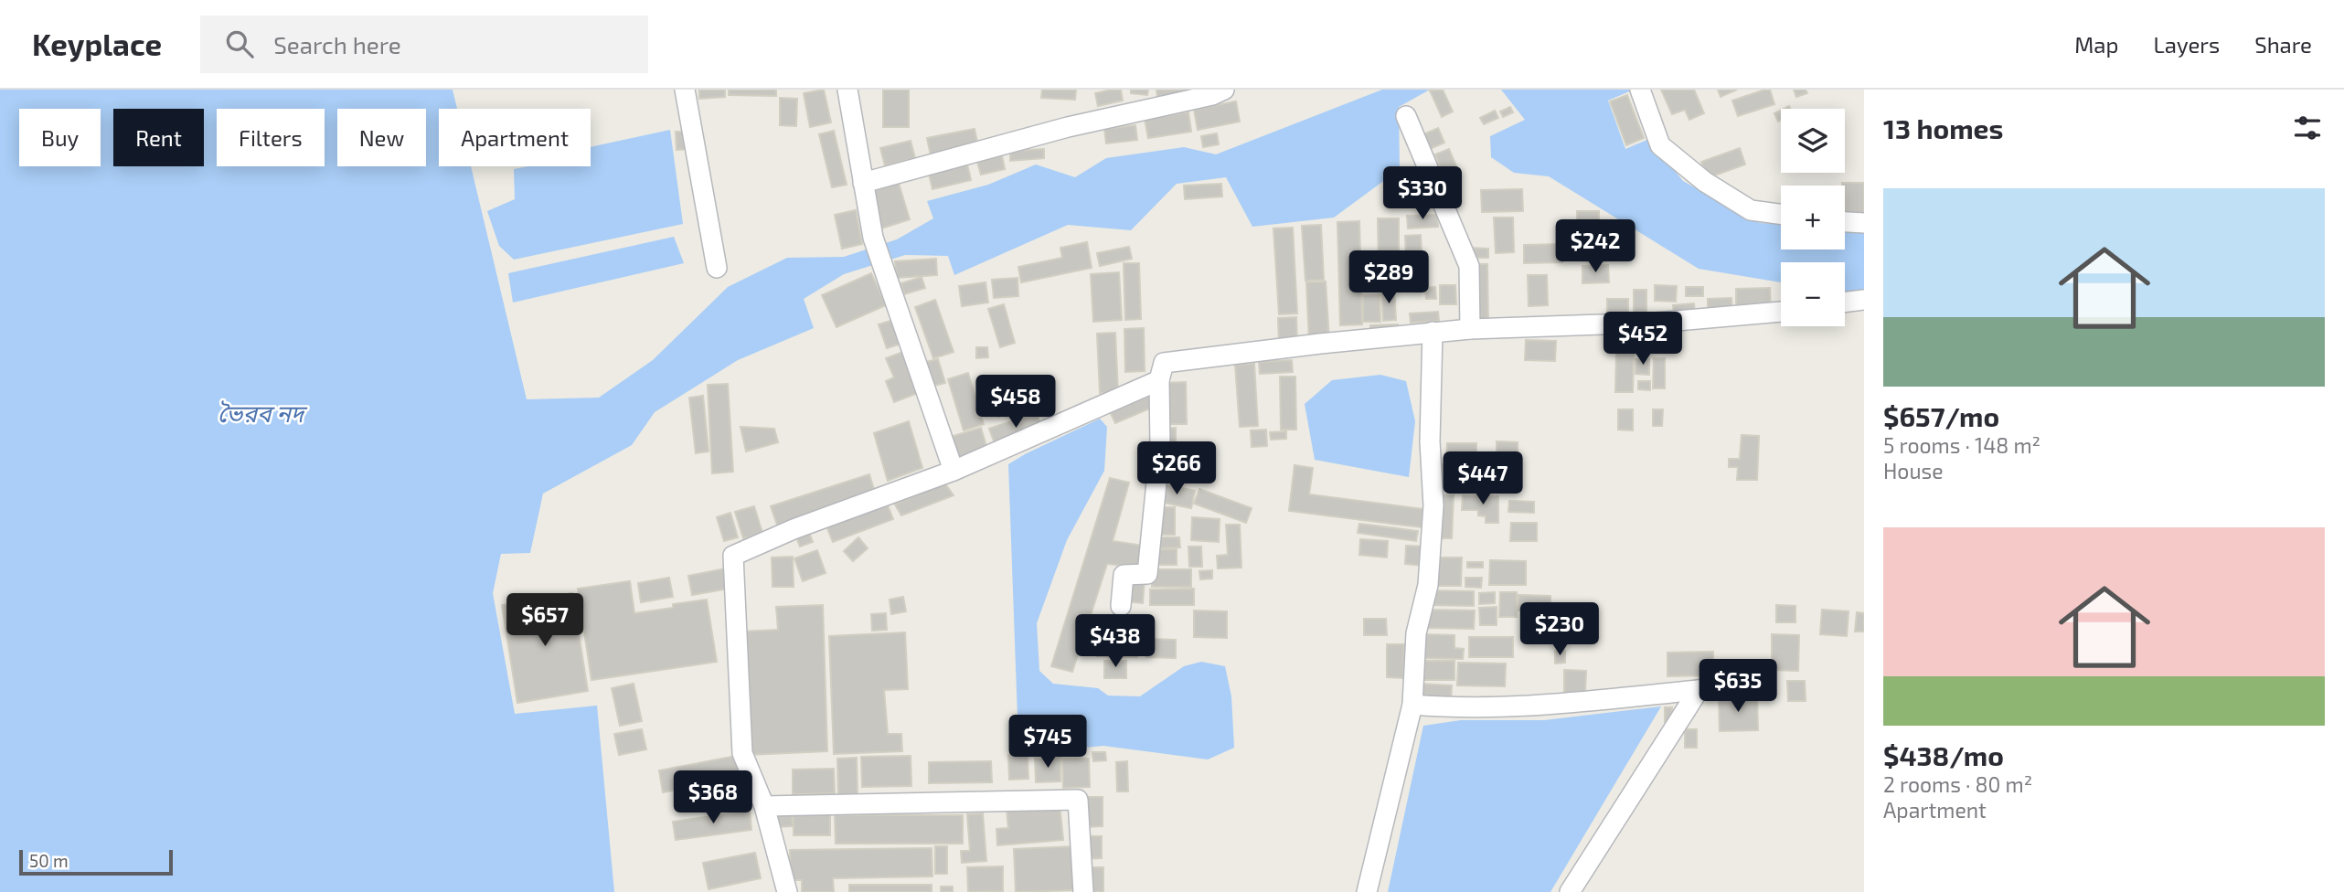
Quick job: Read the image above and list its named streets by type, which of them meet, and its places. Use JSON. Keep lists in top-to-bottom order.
{
  "water": ["ভৈরব নদ"],
  "scale_bar": "50 m",
  "page": {
    "header": "Keyplace",
    "search": "Search here",
    "nav": ["Map", "Layers", "Share"],
    "heading": "13 homes",
    "map_buttons": ["+", "−"],
    "chip": [
      "Buy",
      "Rent",
      "Filters",
      "New",
      "Apartment"
    ],
    "price": [
      "$330",
      "$242",
      "$289",
      "$452",
      "$458",
      "$266",
      "$447",
      "$657",
      "$230",
      "$438",
      "$635",
      "$745",
      "$368"
    ],
    "list": [
      {
        "name": "$657/mo",
        "note": "5 rooms · 148 m² · House"
      },
      {
        "name": "$438/mo",
        "note": "2 rooms · 80 m² · Apartment"
      }
    ],
    "scale": "50 m"
  }
}
